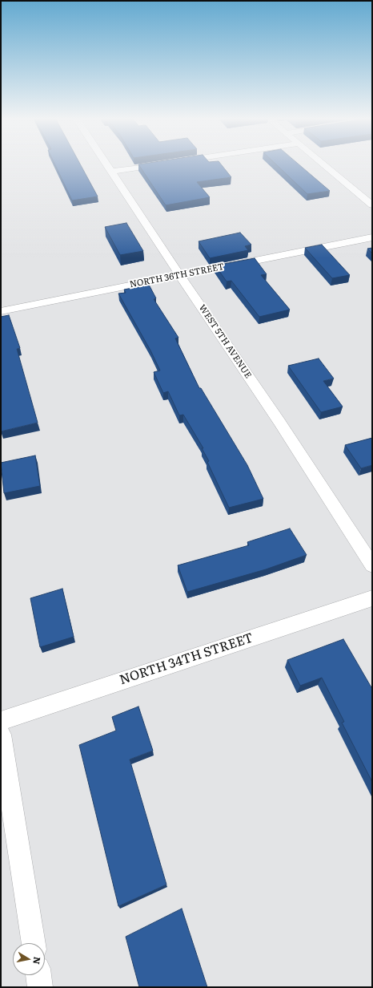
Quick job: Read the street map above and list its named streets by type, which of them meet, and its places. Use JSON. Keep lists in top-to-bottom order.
{
  "streets": {
    "street": ["NORTH 36TH STREET", "WEST 5TH AVENUE", "NORTH 34TH STREET"]
  },
  "crossings": [
    ["NORTH 36TH STREET", "WEST 5TH AVENUE"]
  ],
  "north": "right"
}
